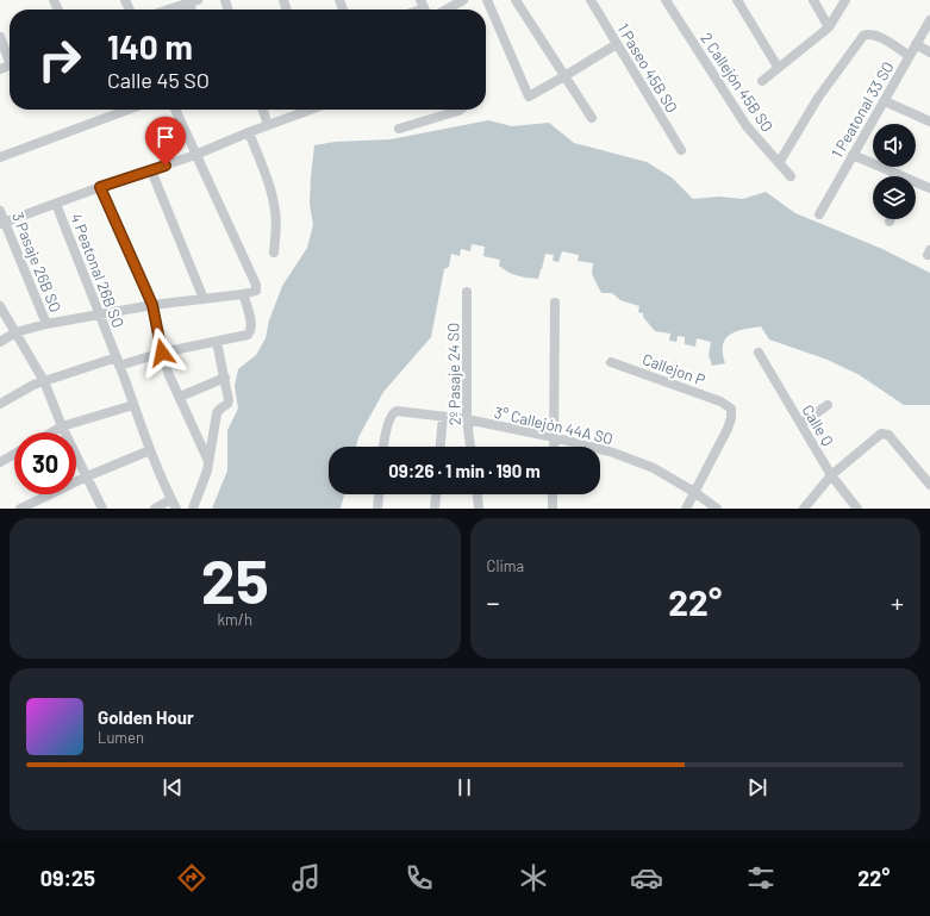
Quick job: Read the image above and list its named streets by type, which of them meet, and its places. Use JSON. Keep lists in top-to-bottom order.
{
  "streets": {
    "street": [
      "1 Paseo 45B SO",
      "2 Callejón 45B SO",
      "1 Peatonal 33 SO",
      "3 Pasaje 26B SO",
      "4 Peatonal 26B SO",
      "Callejon P",
      "2º Pasaje 24 SO",
      "3° Callejón 44A SO",
      "Calle Q"
    ]
  },
  "crossings": [
    ["Callejon P", "3° Callejón 44A SO"],
    ["2º Pasaje 24 SO", "3° Callejón 44A SO"]
  ],
  "page": {
    "turn": ["140 m", "Calle 45 SO"],
    "limit": "30",
    "trip": "09:26 · 1 min · 190 m",
    "tile": [
      ["25", "km/h"],
      "Clima"
    ],
    "heat": ["−", "22°", "+"],
    "song": ["Golden Hour", "Lumen"],
    "tabs": ["09:25", "22°"]
  }
}
